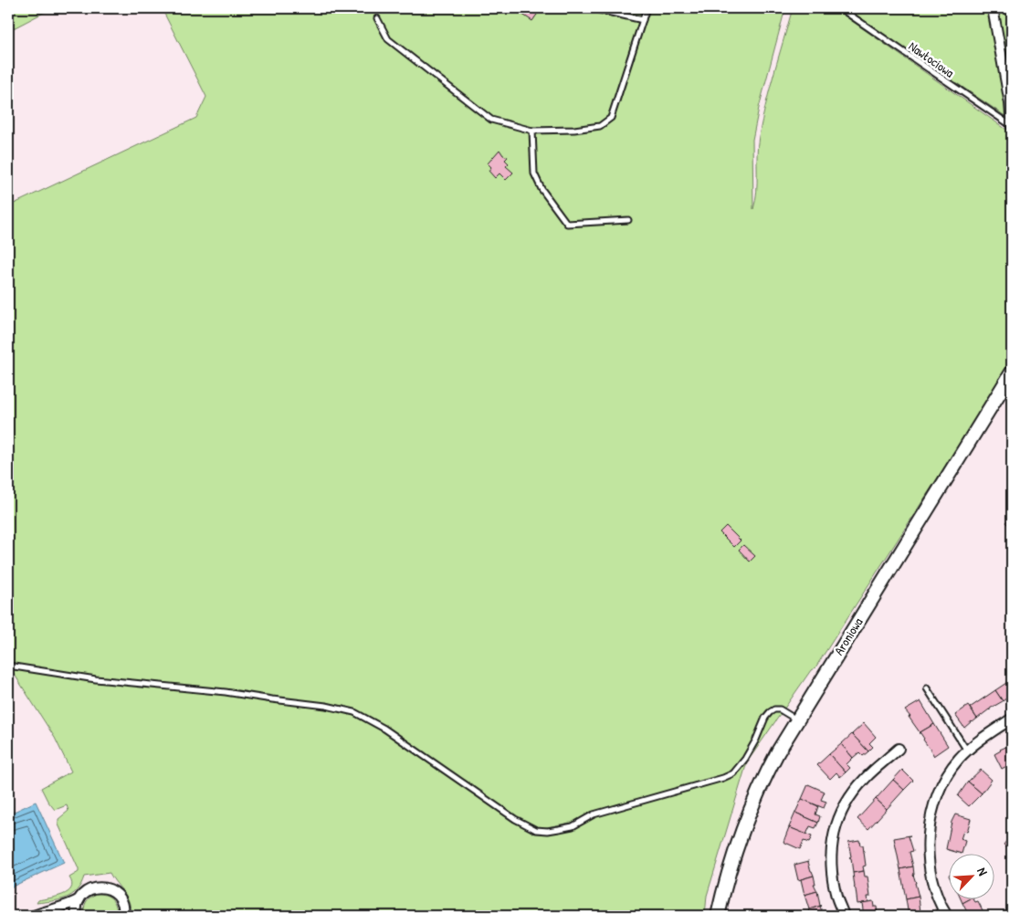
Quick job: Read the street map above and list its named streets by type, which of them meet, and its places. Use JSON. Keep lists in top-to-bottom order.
{
  "streets": {
    "street": ["Aroniowa"],
    "lane": ["Nawłociowa"]
  },
  "north": "top right"
}
